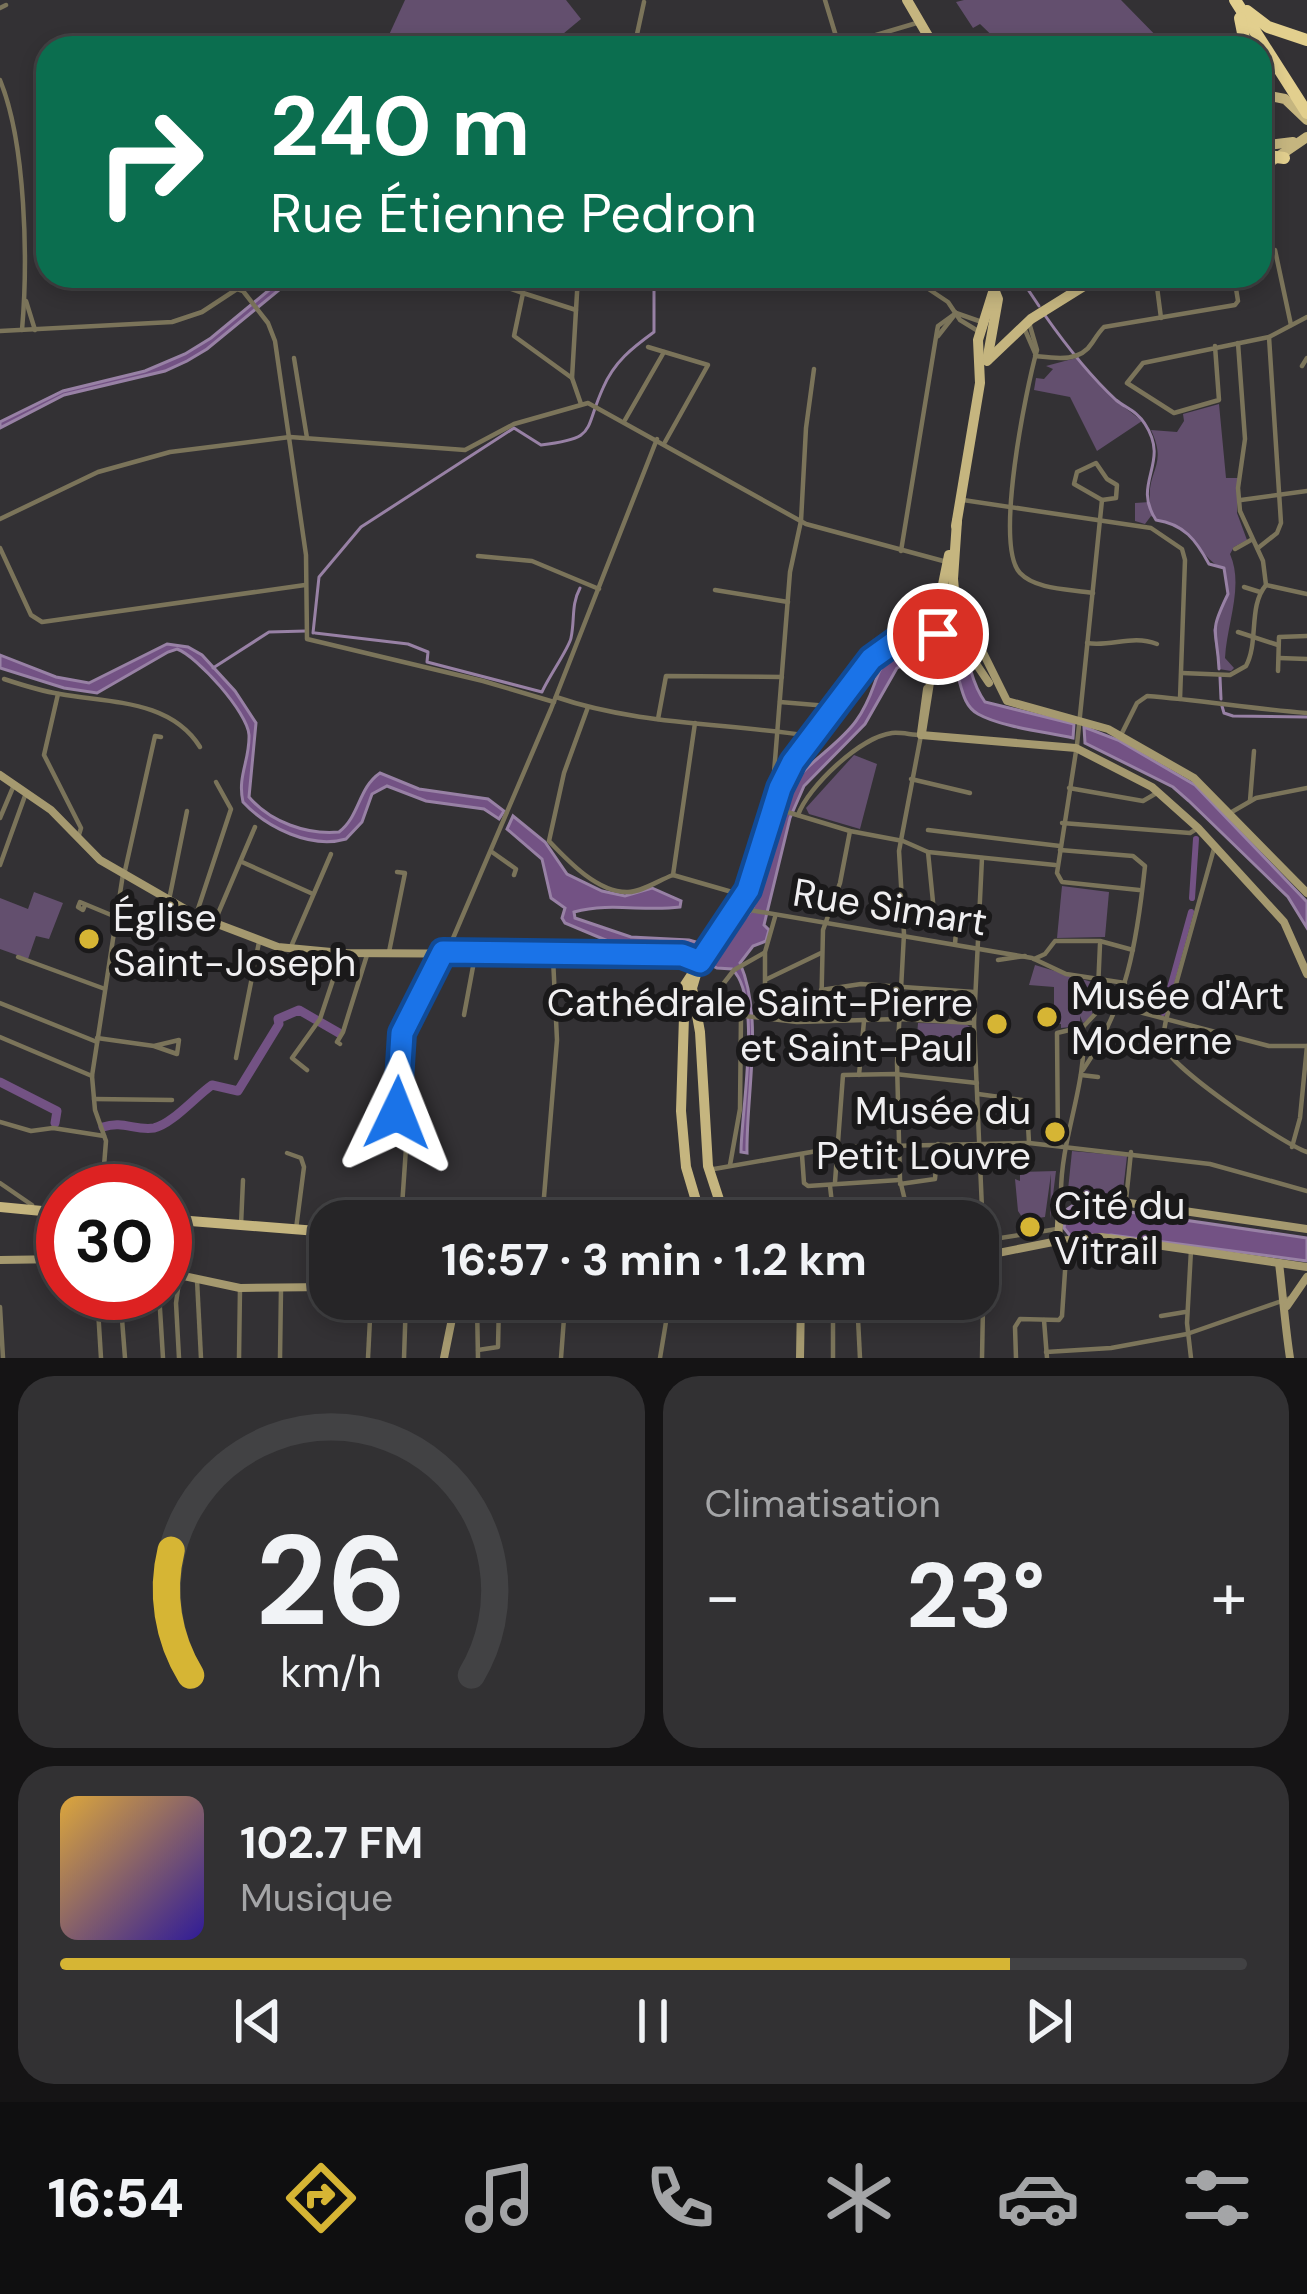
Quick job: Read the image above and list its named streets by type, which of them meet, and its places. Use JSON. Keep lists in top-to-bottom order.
{
  "streets": {
    "street": ["Rue Simart"]
  },
  "places": [
    "Église Saint-Joseph",
    "Musée d'Art Moderne",
    "Cathédrale Saint-Pierre et Saint-Paul",
    "Musée du Petit Louvre",
    "Cité du Vitrail"
  ],
  "page": {
    "turn": ["240 m", "Rue Étienne Pedron"],
    "limit": "30",
    "trip": "16:57 · 3 min · 1.2 km",
    "tile": "Climatisation",
    "heat": ["−", "23°", "+"],
    "song": ["102.7 FM", "Musique"],
    "tabs": "16:54",
    "gauge": ["26", "km/h"]
  }
}
